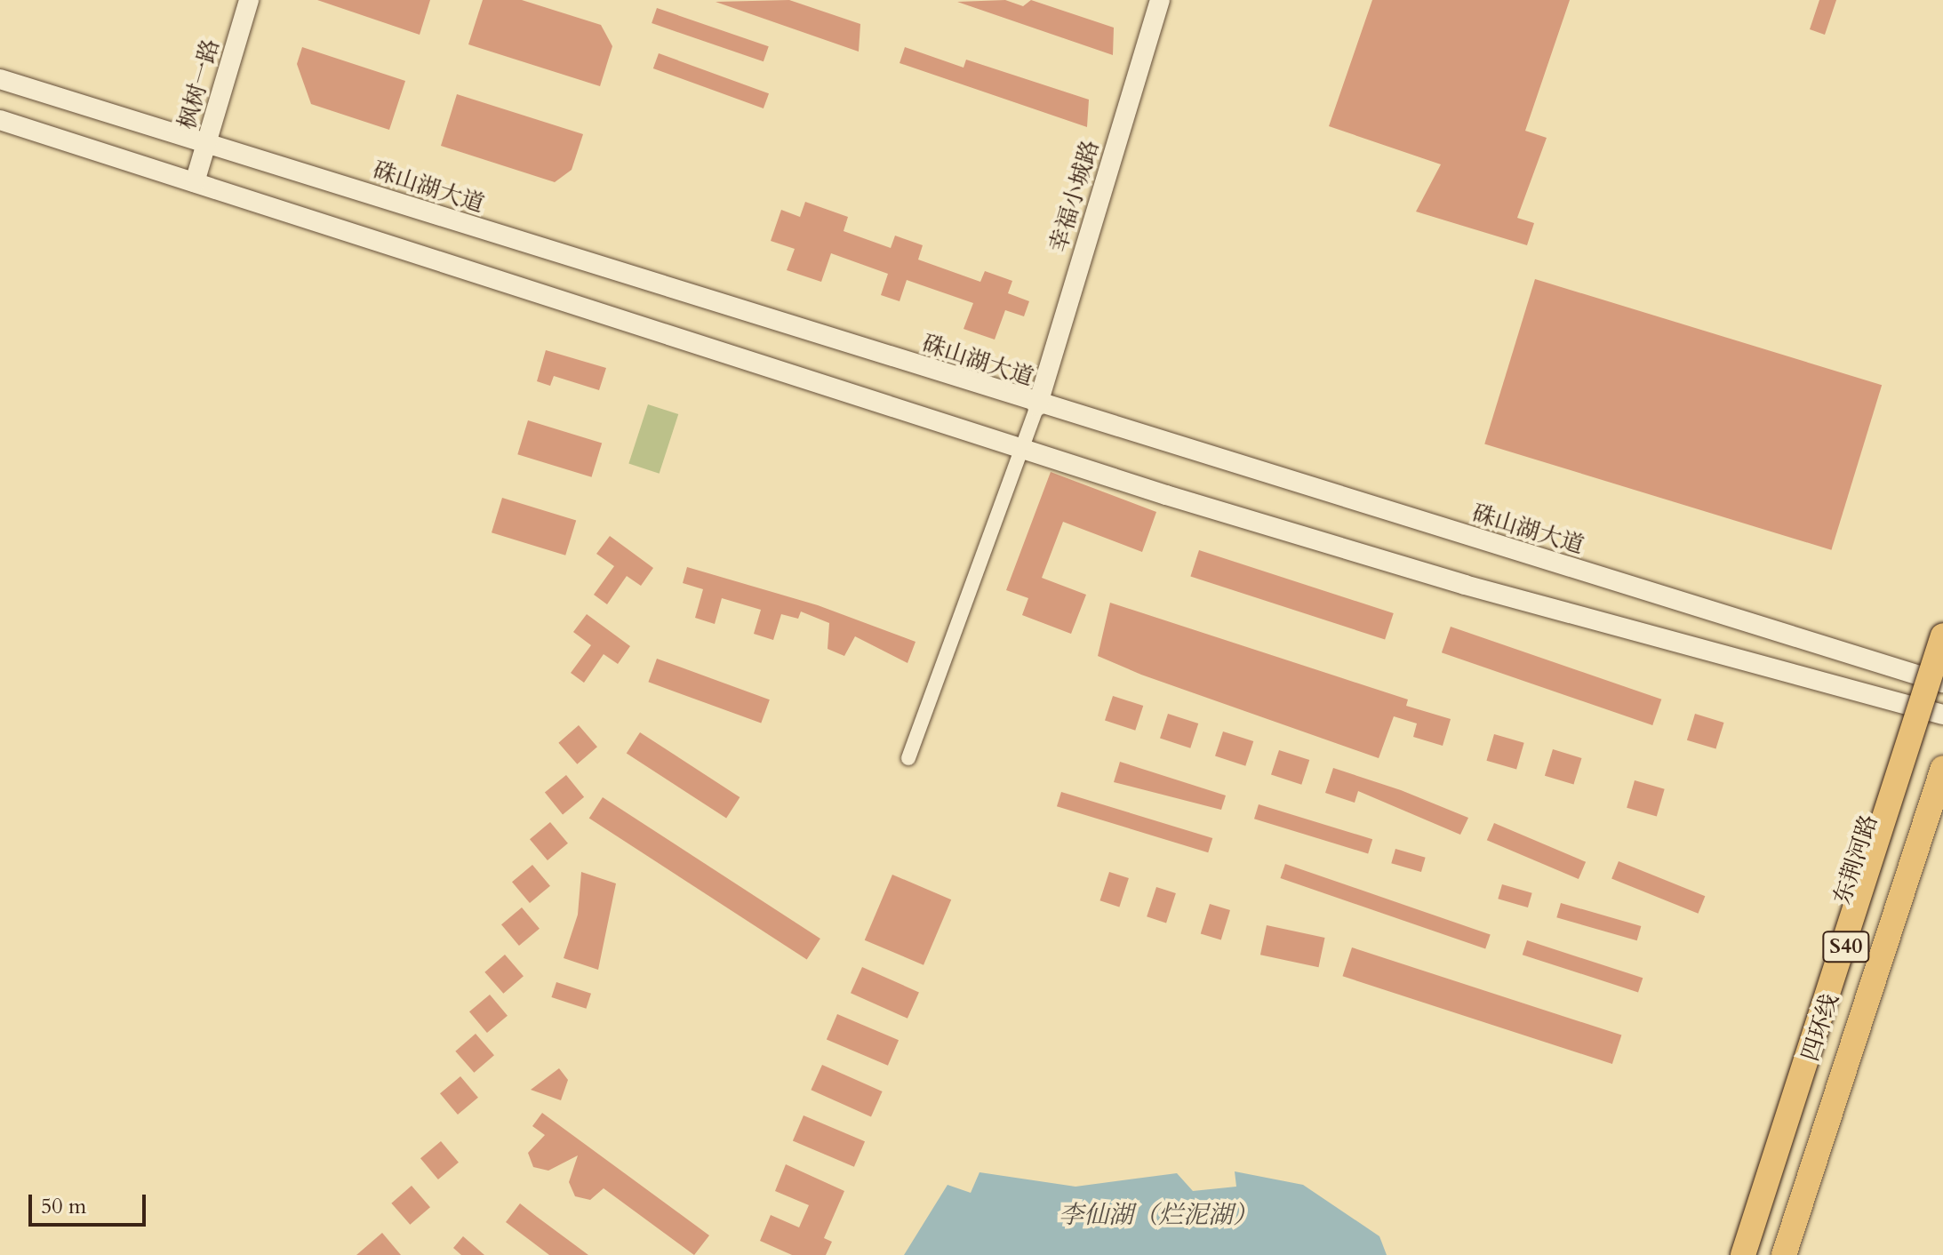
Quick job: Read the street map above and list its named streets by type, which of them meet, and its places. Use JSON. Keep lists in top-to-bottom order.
{
  "streets": {
    "highway": ["S40", "四环线"],
    "main road": [
      "枫树一路",
      "硃山湖大道",
      "幸福小城路",
      "东荆河路"
    ]
  },
  "crossings": [
    ["枫树一路", "硃山湖大道"],
    ["硃山湖大道", "幸福小城路"],
    ["硃山湖大道", "东荆河路"]
  ],
  "water": ["李仙湖（烂泥湖）"],
  "scale_bar": "50 m"
}
